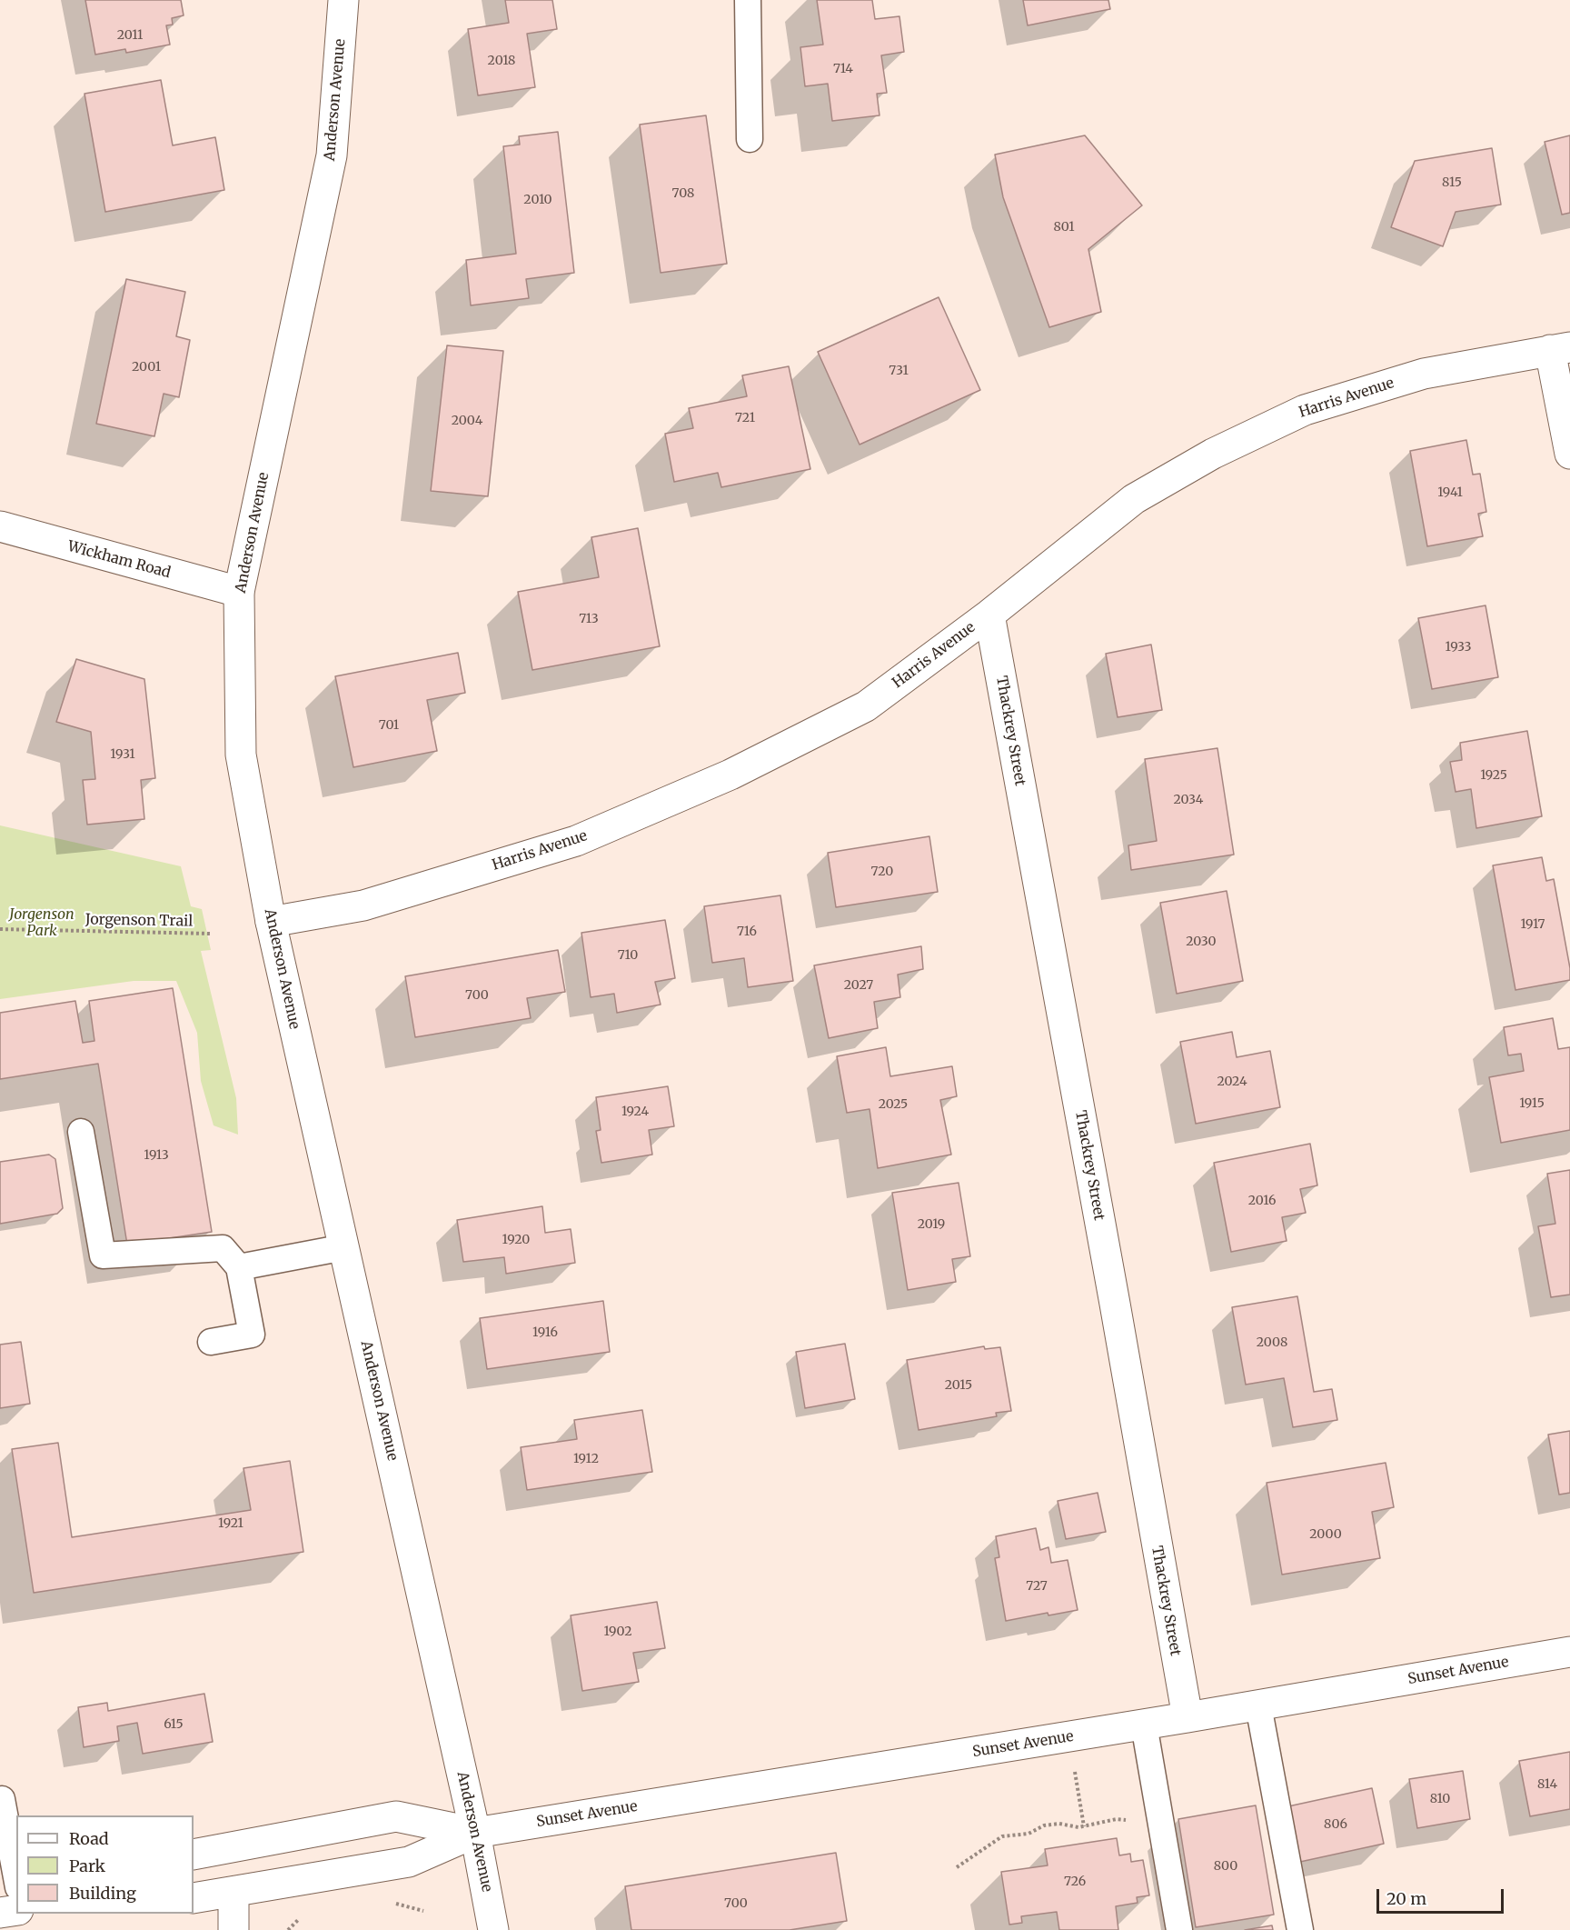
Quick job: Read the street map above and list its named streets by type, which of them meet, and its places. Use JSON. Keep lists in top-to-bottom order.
{
  "streets": {
    "street": [
      "Anderson Avenue",
      "Harris Avenue",
      "Wickham Road",
      "Thackrey Street",
      "Sunset Avenue"
    ],
    "path": ["Jorgenson Trail"]
  },
  "crossings": [
    ["Anderson Avenue", "Harris Avenue"],
    ["Anderson Avenue", "Wickham Road"],
    ["Anderson Avenue", "Sunset Avenue"],
    ["Harris Avenue", "Thackrey Street"],
    ["Thackrey Street", "Sunset Avenue"]
  ],
  "parks": ["Jorgenson Park"],
  "house_numbers": [
    "2011",
    "2018",
    "714",
    "815",
    "708",
    "2010",
    "801",
    "2001",
    "731",
    "721",
    "2004",
    "1941",
    "713",
    "1933",
    "701",
    "1931",
    "1925",
    "2034",
    "720",
    "1917",
    "716",
    "2030",
    "710",
    "2027",
    "700",
    "2024",
    "1915",
    "2025",
    "1924",
    "1913",
    "2016",
    "2019",
    "1920",
    "1916",
    "2008",
    "2015",
    "1912",
    "1921",
    "2000",
    "727",
    "1902",
    "615",
    "814",
    "810",
    "806",
    "800",
    "726",
    "700"
  ],
  "legend": ["Road", "Park", "Building"],
  "scale_bar": "20 m"
}
